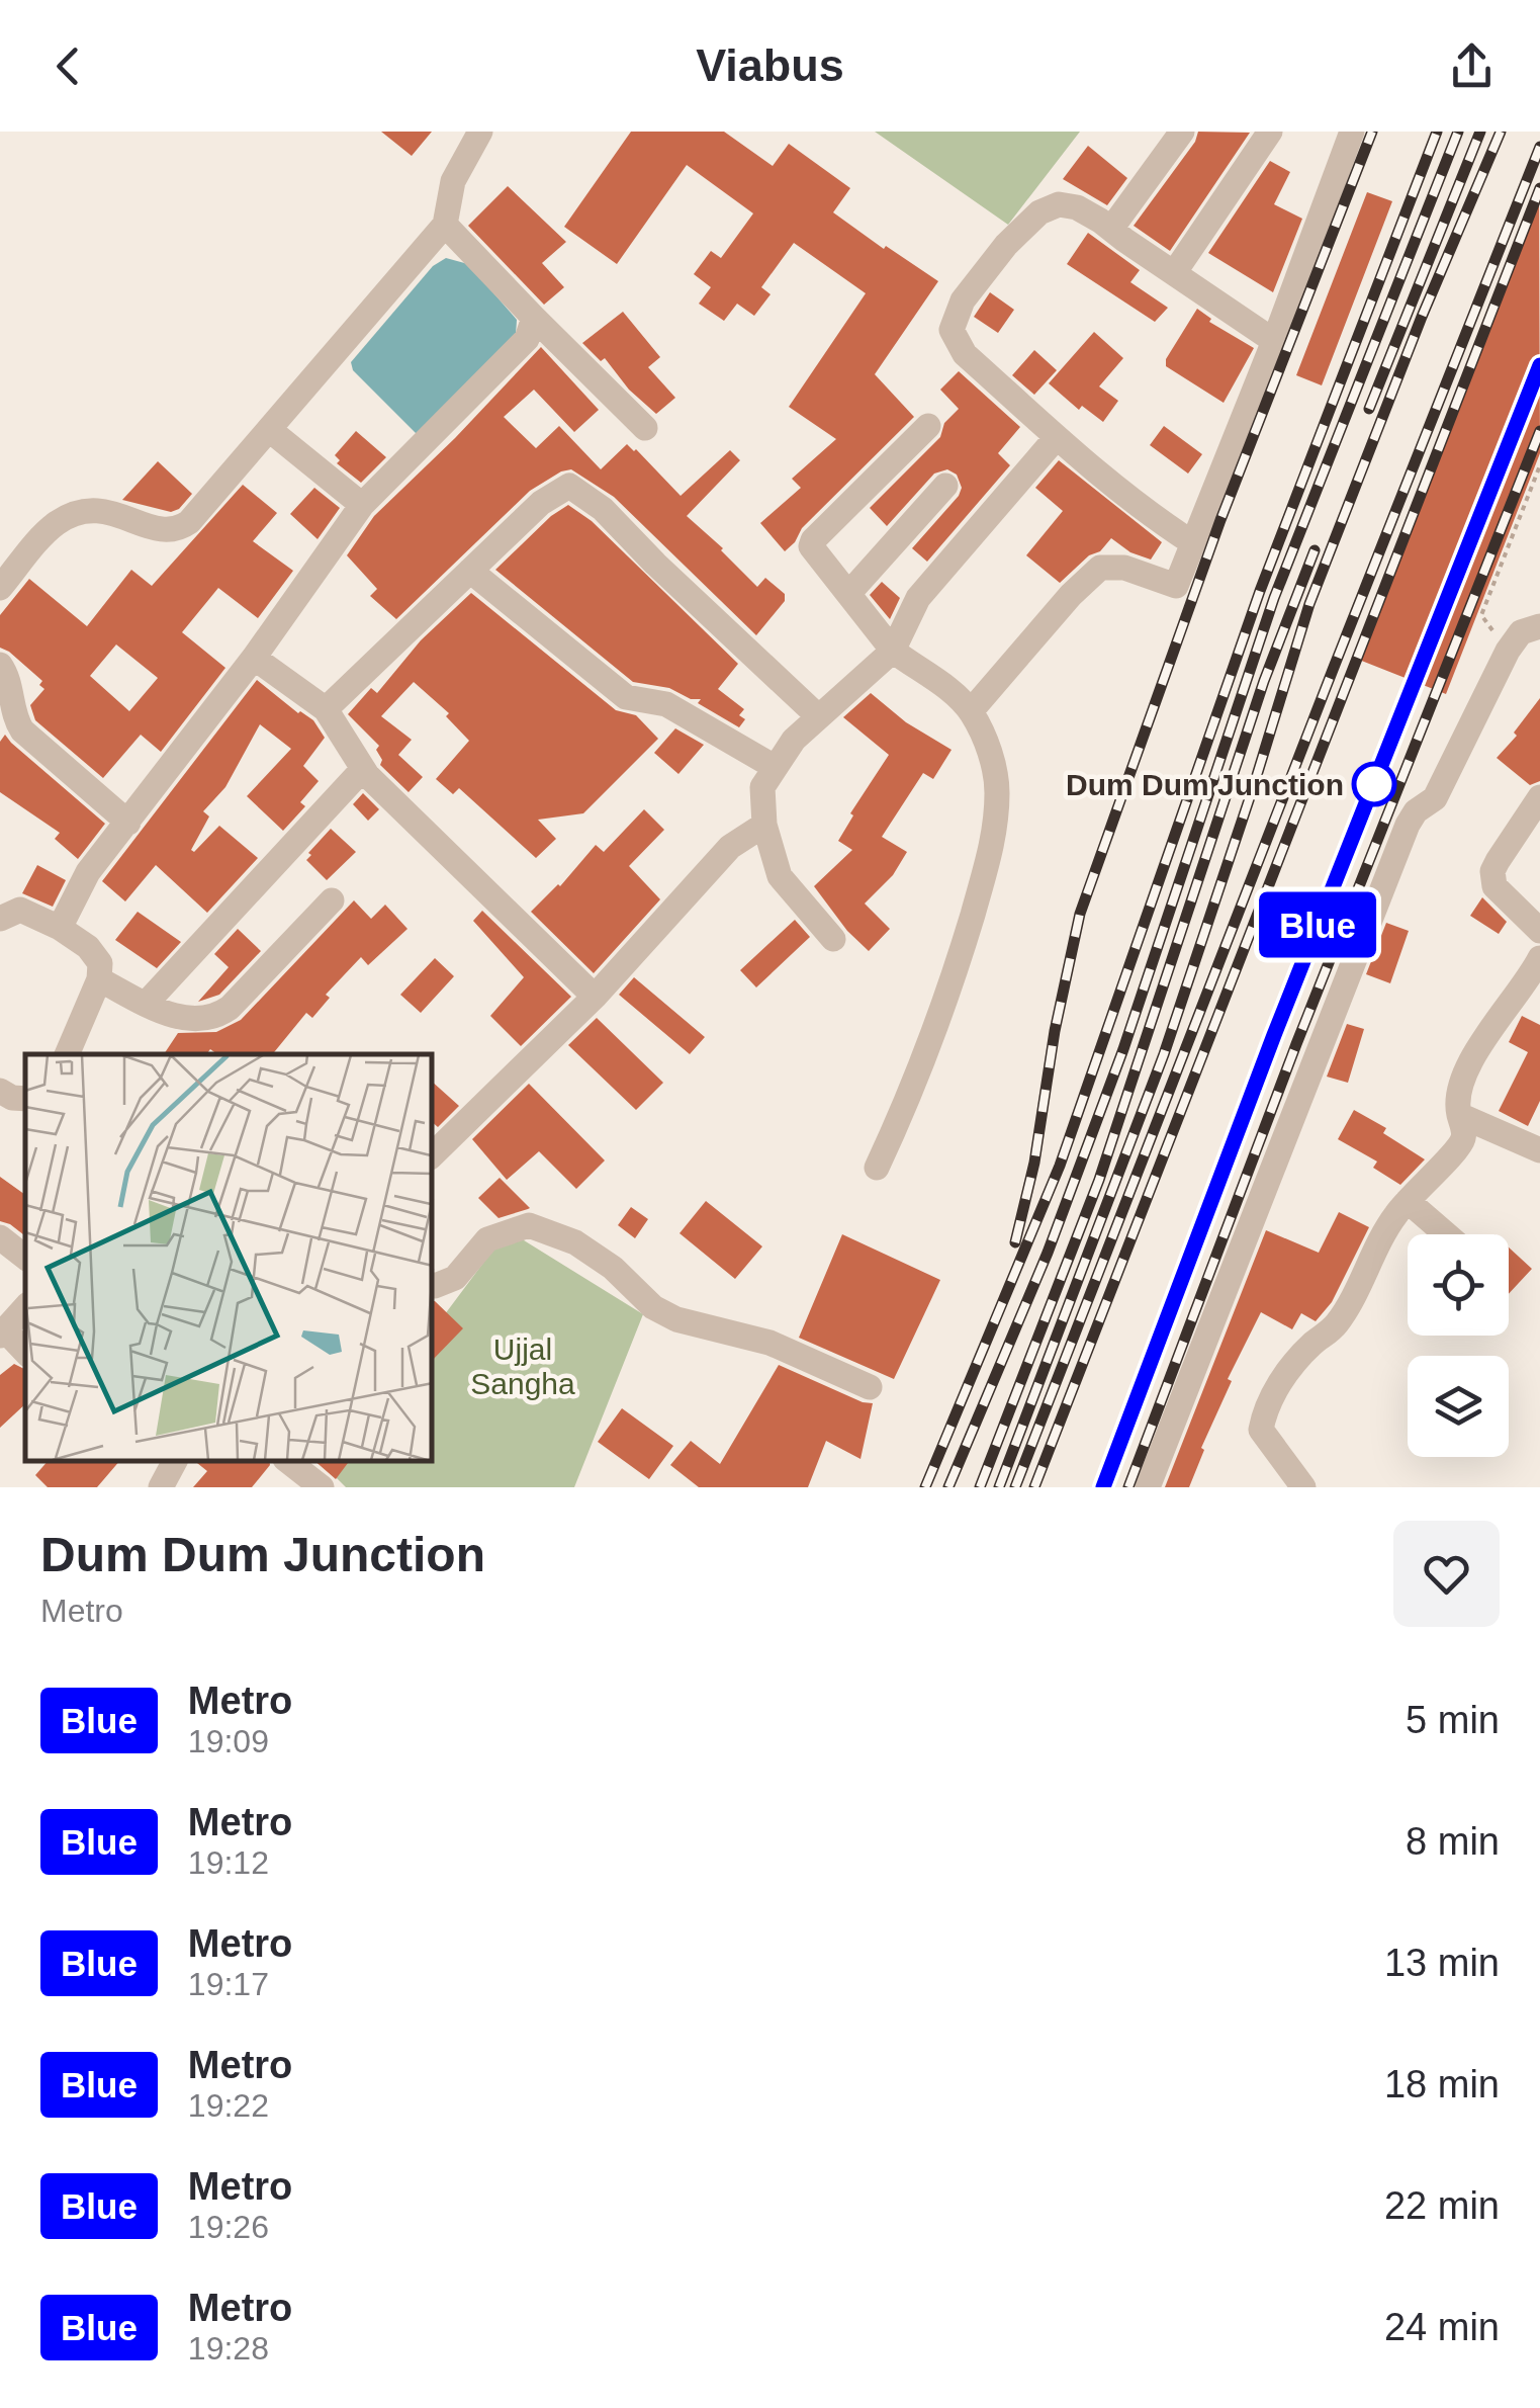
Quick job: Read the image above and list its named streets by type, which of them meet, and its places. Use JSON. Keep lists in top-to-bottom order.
{
  "parks": ["Ujjal Sangha"],
  "places": ["Dum Dum Junction"],
  "lines": ["metro line Blue"],
  "page": {
    "header": "Viabus",
    "on_map": "Blue",
    "heading": ["Dum Dum Junction", "Metro"],
    "list": [
      {
        "mark": "Blue",
        "name": "Metro",
        "note": "19:09",
        "value": "5 min"
      },
      {
        "mark": "Blue",
        "name": "Metro",
        "note": "19:12",
        "value": "8 min"
      },
      {
        "mark": "Blue",
        "name": "Metro",
        "note": "19:17",
        "value": "13 min"
      },
      {
        "mark": "Blue",
        "name": "Metro",
        "note": "19:22",
        "value": "18 min"
      },
      {
        "mark": "Blue",
        "name": "Metro",
        "note": "19:26",
        "value": "22 min"
      },
      {
        "mark": "Blue",
        "name": "Metro",
        "note": "19:28",
        "value": "24 min"
      }
    ]
  }
}
